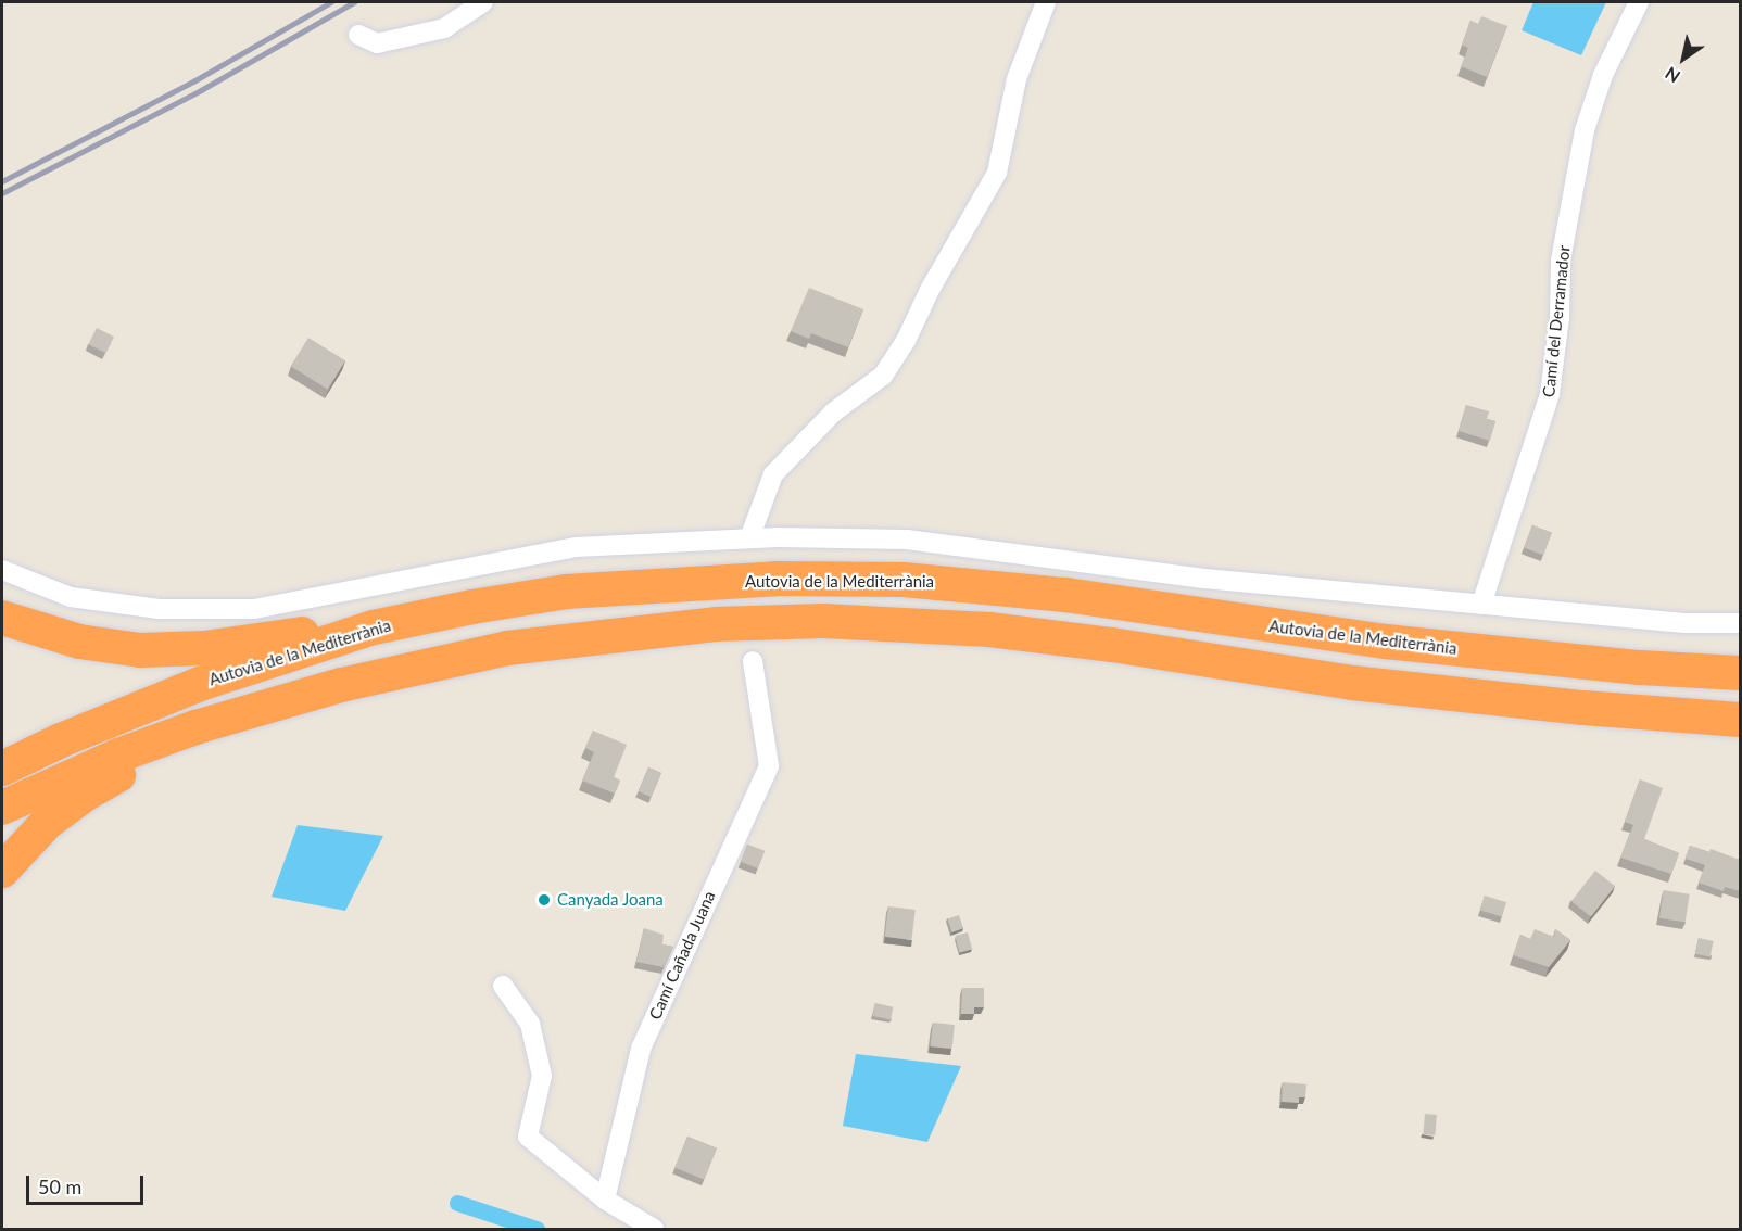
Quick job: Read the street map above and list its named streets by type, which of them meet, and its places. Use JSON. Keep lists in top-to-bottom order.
{
  "streets": {
    "highway": ["Autovia de la Mediterrània"],
    "street": ["Camí del Derramador", "Camí Cañada Juana"]
  },
  "places": ["Canyada Joana"],
  "scale_bar": "50 m",
  "north": "bottom left"
}
